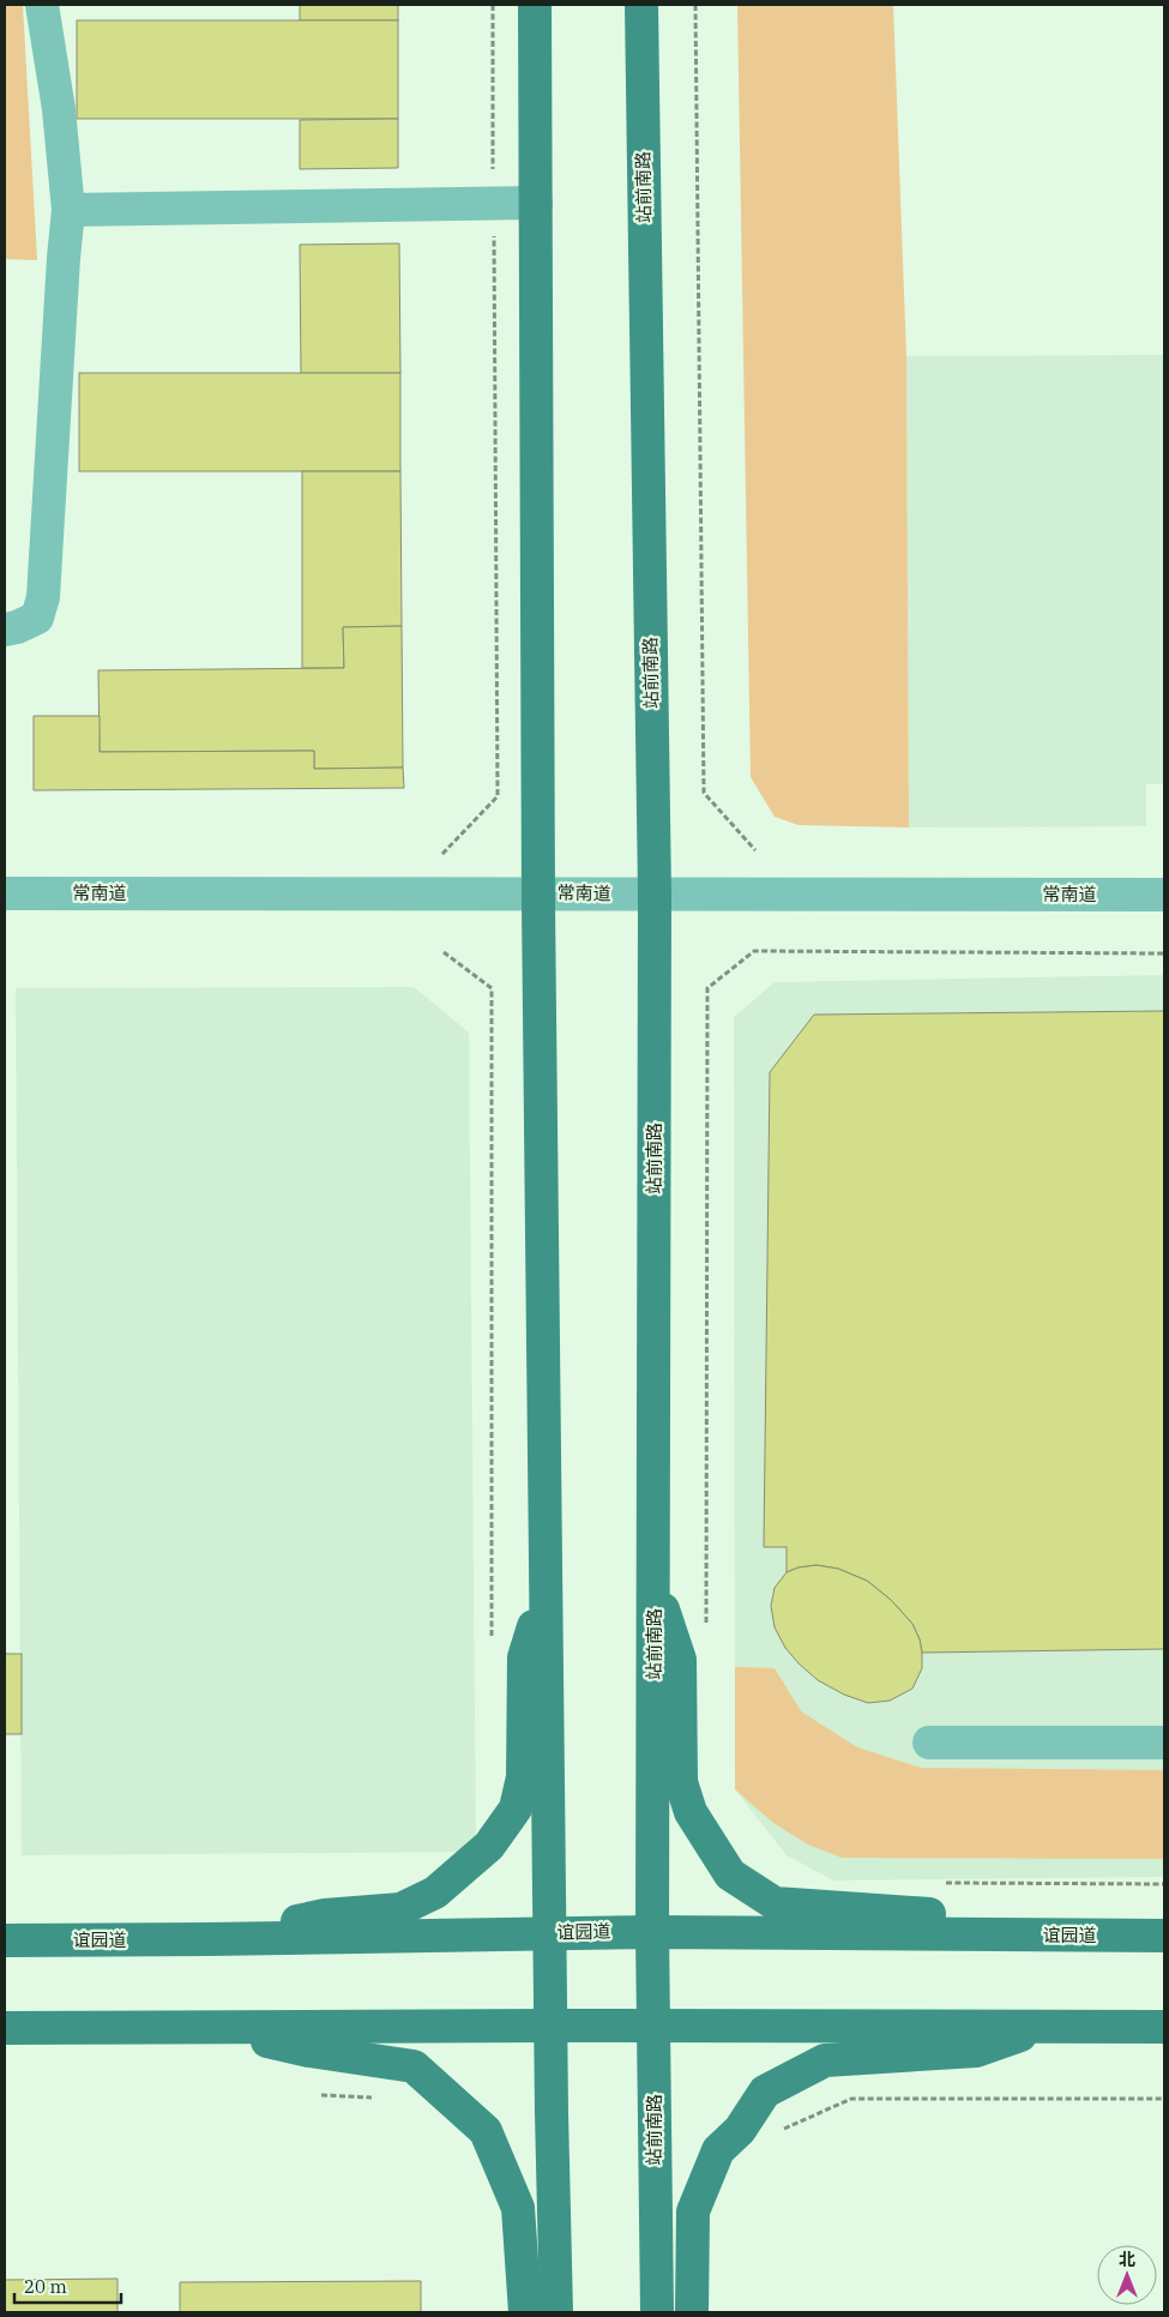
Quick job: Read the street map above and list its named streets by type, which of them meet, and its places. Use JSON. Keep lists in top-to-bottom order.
{
  "streets": {
    "main road": ["站前南路", "谊园道"],
    "street": ["常南道"]
  },
  "crossings": [
    ["站前南路", "常南道"],
    ["站前南路", "谊园道"]
  ],
  "scale_bar": "20 m",
  "north": "top"
}
